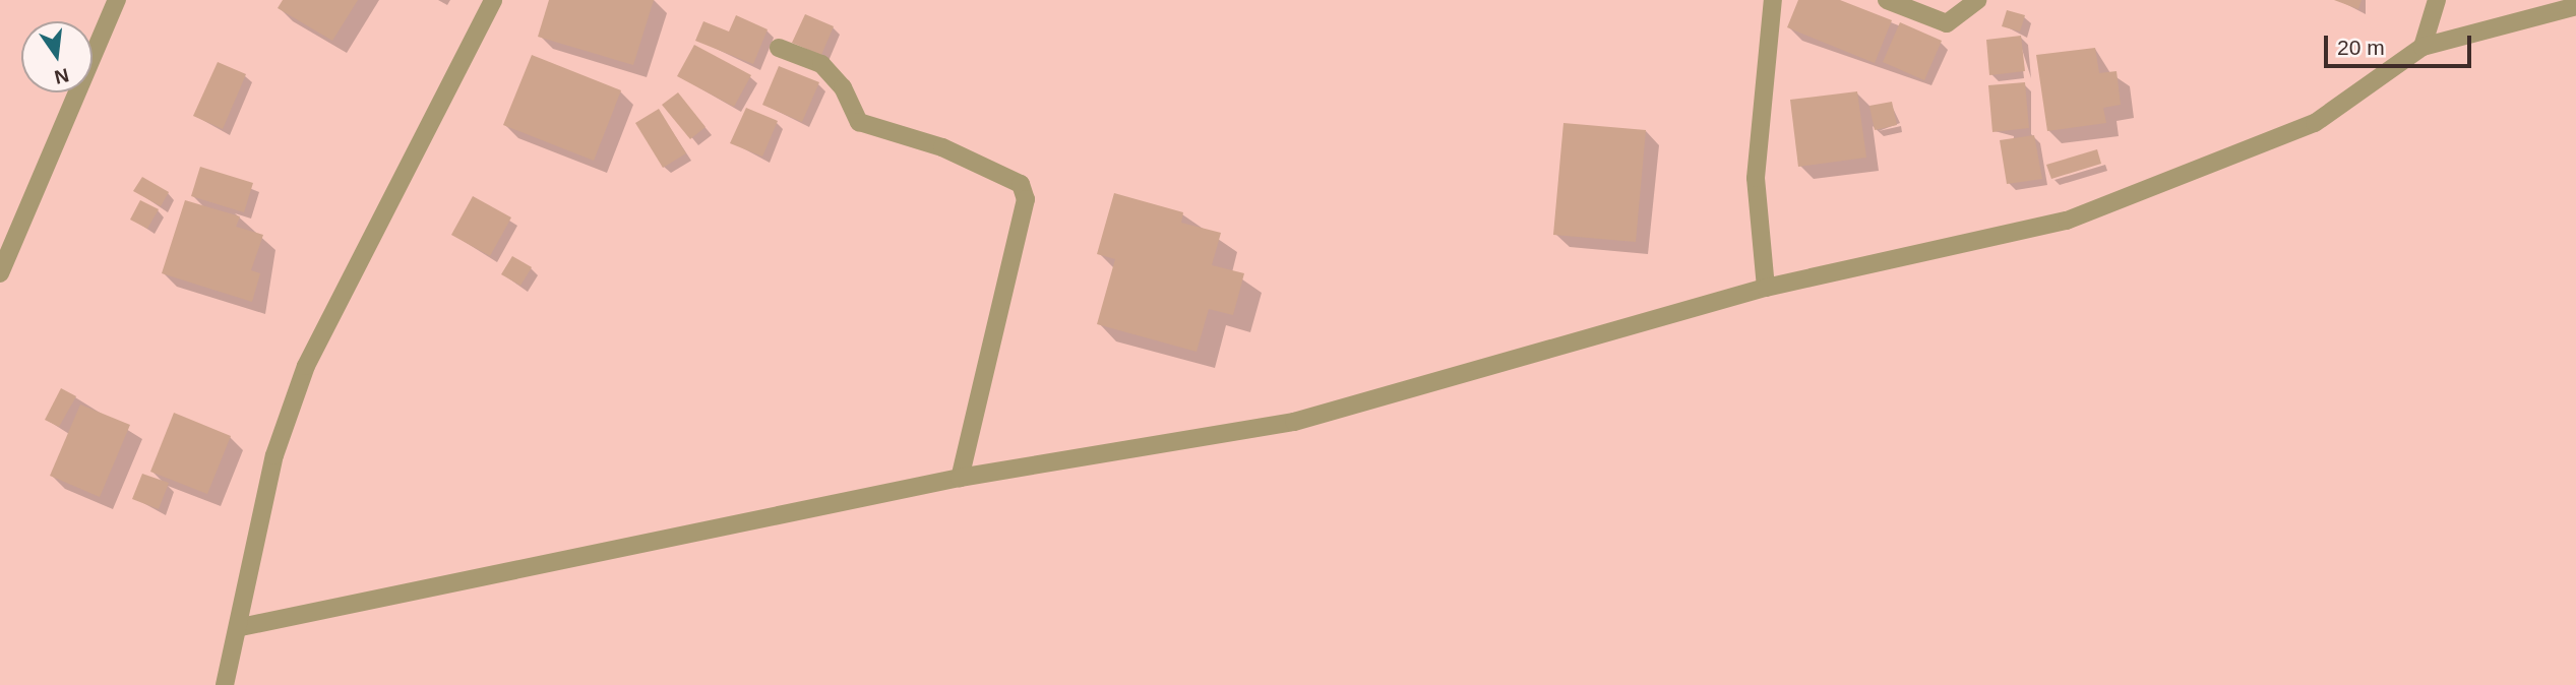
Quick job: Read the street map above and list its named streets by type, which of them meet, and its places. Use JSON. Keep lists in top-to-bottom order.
{
  "scale_bar": "20 m",
  "north": "bottom"
}
